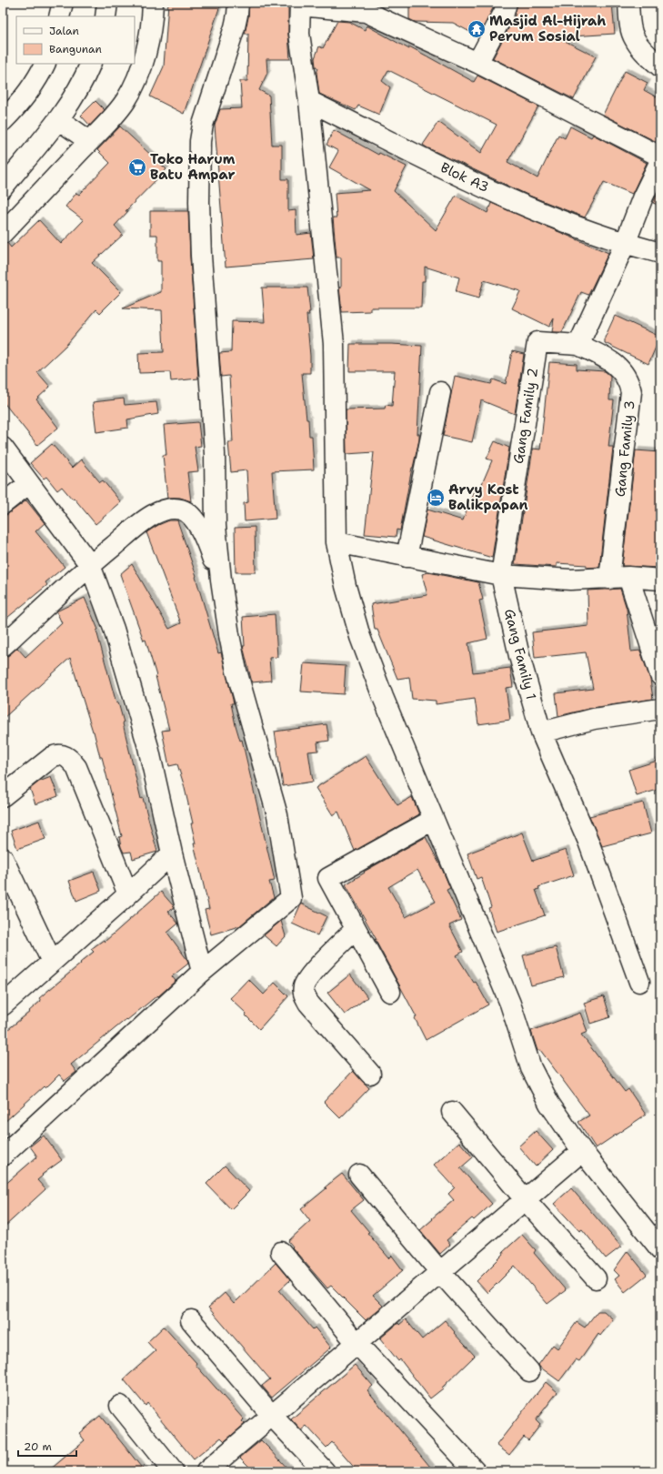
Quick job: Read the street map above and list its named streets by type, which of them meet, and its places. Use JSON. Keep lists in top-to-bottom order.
{
  "streets": {
    "street": [
      "Blok A3",
      "Gang Family 2",
      "Gang Family 3",
      "Gang Family 1"
    ]
  },
  "crossings": [
    ["Gang Family 2", "Gang Family 3"],
    ["Gang Family 2", "Gang Family 1"]
  ],
  "places": {
    "temple": ["Masjid Al-Hijrah Perum Sosial"],
    "supermarket": ["Toko Harum Batu Ampar"],
    "hotel": ["Arvy Kost Balikpapan"]
  },
  "legend": ["Jalan", "Bangunan"],
  "scale_bar": "20 m"
}
